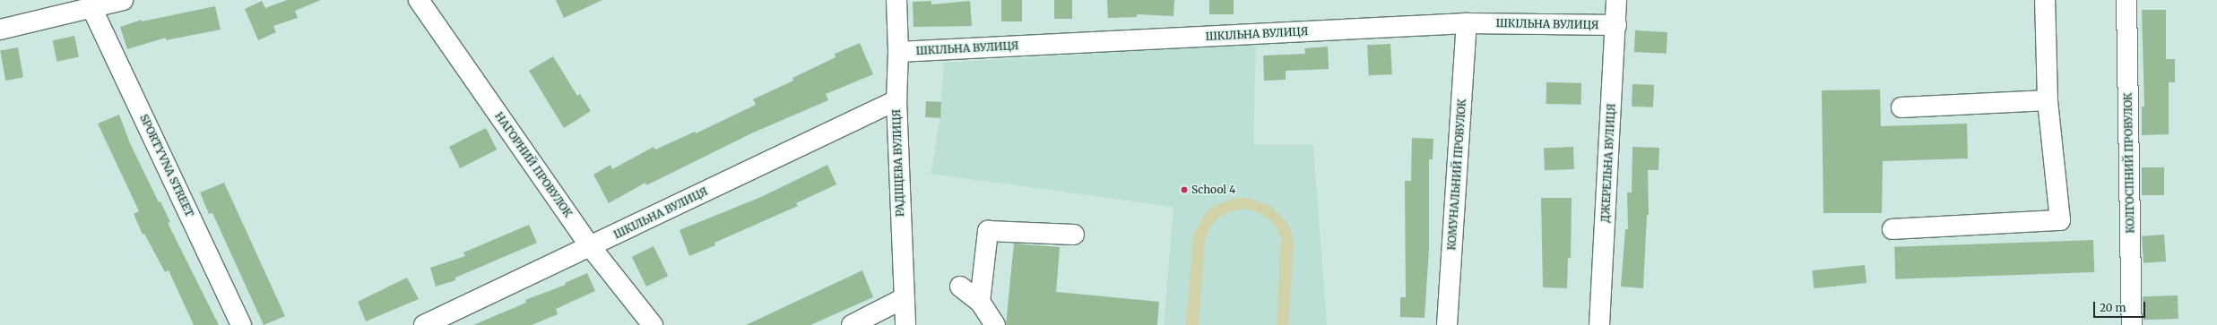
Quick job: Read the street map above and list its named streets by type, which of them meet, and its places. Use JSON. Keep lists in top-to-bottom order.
{
  "streets": {
    "street": [
      "ШКІЛЬНА ВУЛИЦЯ",
      "РАДІЩЕВА ВУЛИЦЯ",
      "ДЖЕРЕЛЬНА ВУЛИЦЯ",
      "КОЛГОСПНИЙ ПРОВУЛОК",
      "НАГОРНИЙ ПРОВУЛОК",
      "SPORTYVNA STREET",
      "КОМУНАЛЬНИЙ ПРОВУЛОК"
    ]
  },
  "crossings": [
    ["ШКІЛЬНА ВУЛИЦЯ", "РАДІЩЕВА ВУЛИЦЯ"],
    ["ШКІЛЬНА ВУЛИЦЯ", "ДЖЕРЕЛЬНА ВУЛИЦЯ"],
    ["ШКІЛЬНА ВУЛИЦЯ", "НАГОРНИЙ ПРОВУЛОК"],
    ["ШКІЛЬНА ВУЛИЦЯ", "КОМУНАЛЬНИЙ ПРОВУЛОК"]
  ],
  "places": ["School 4"],
  "scale_bar": "20 m"
}
